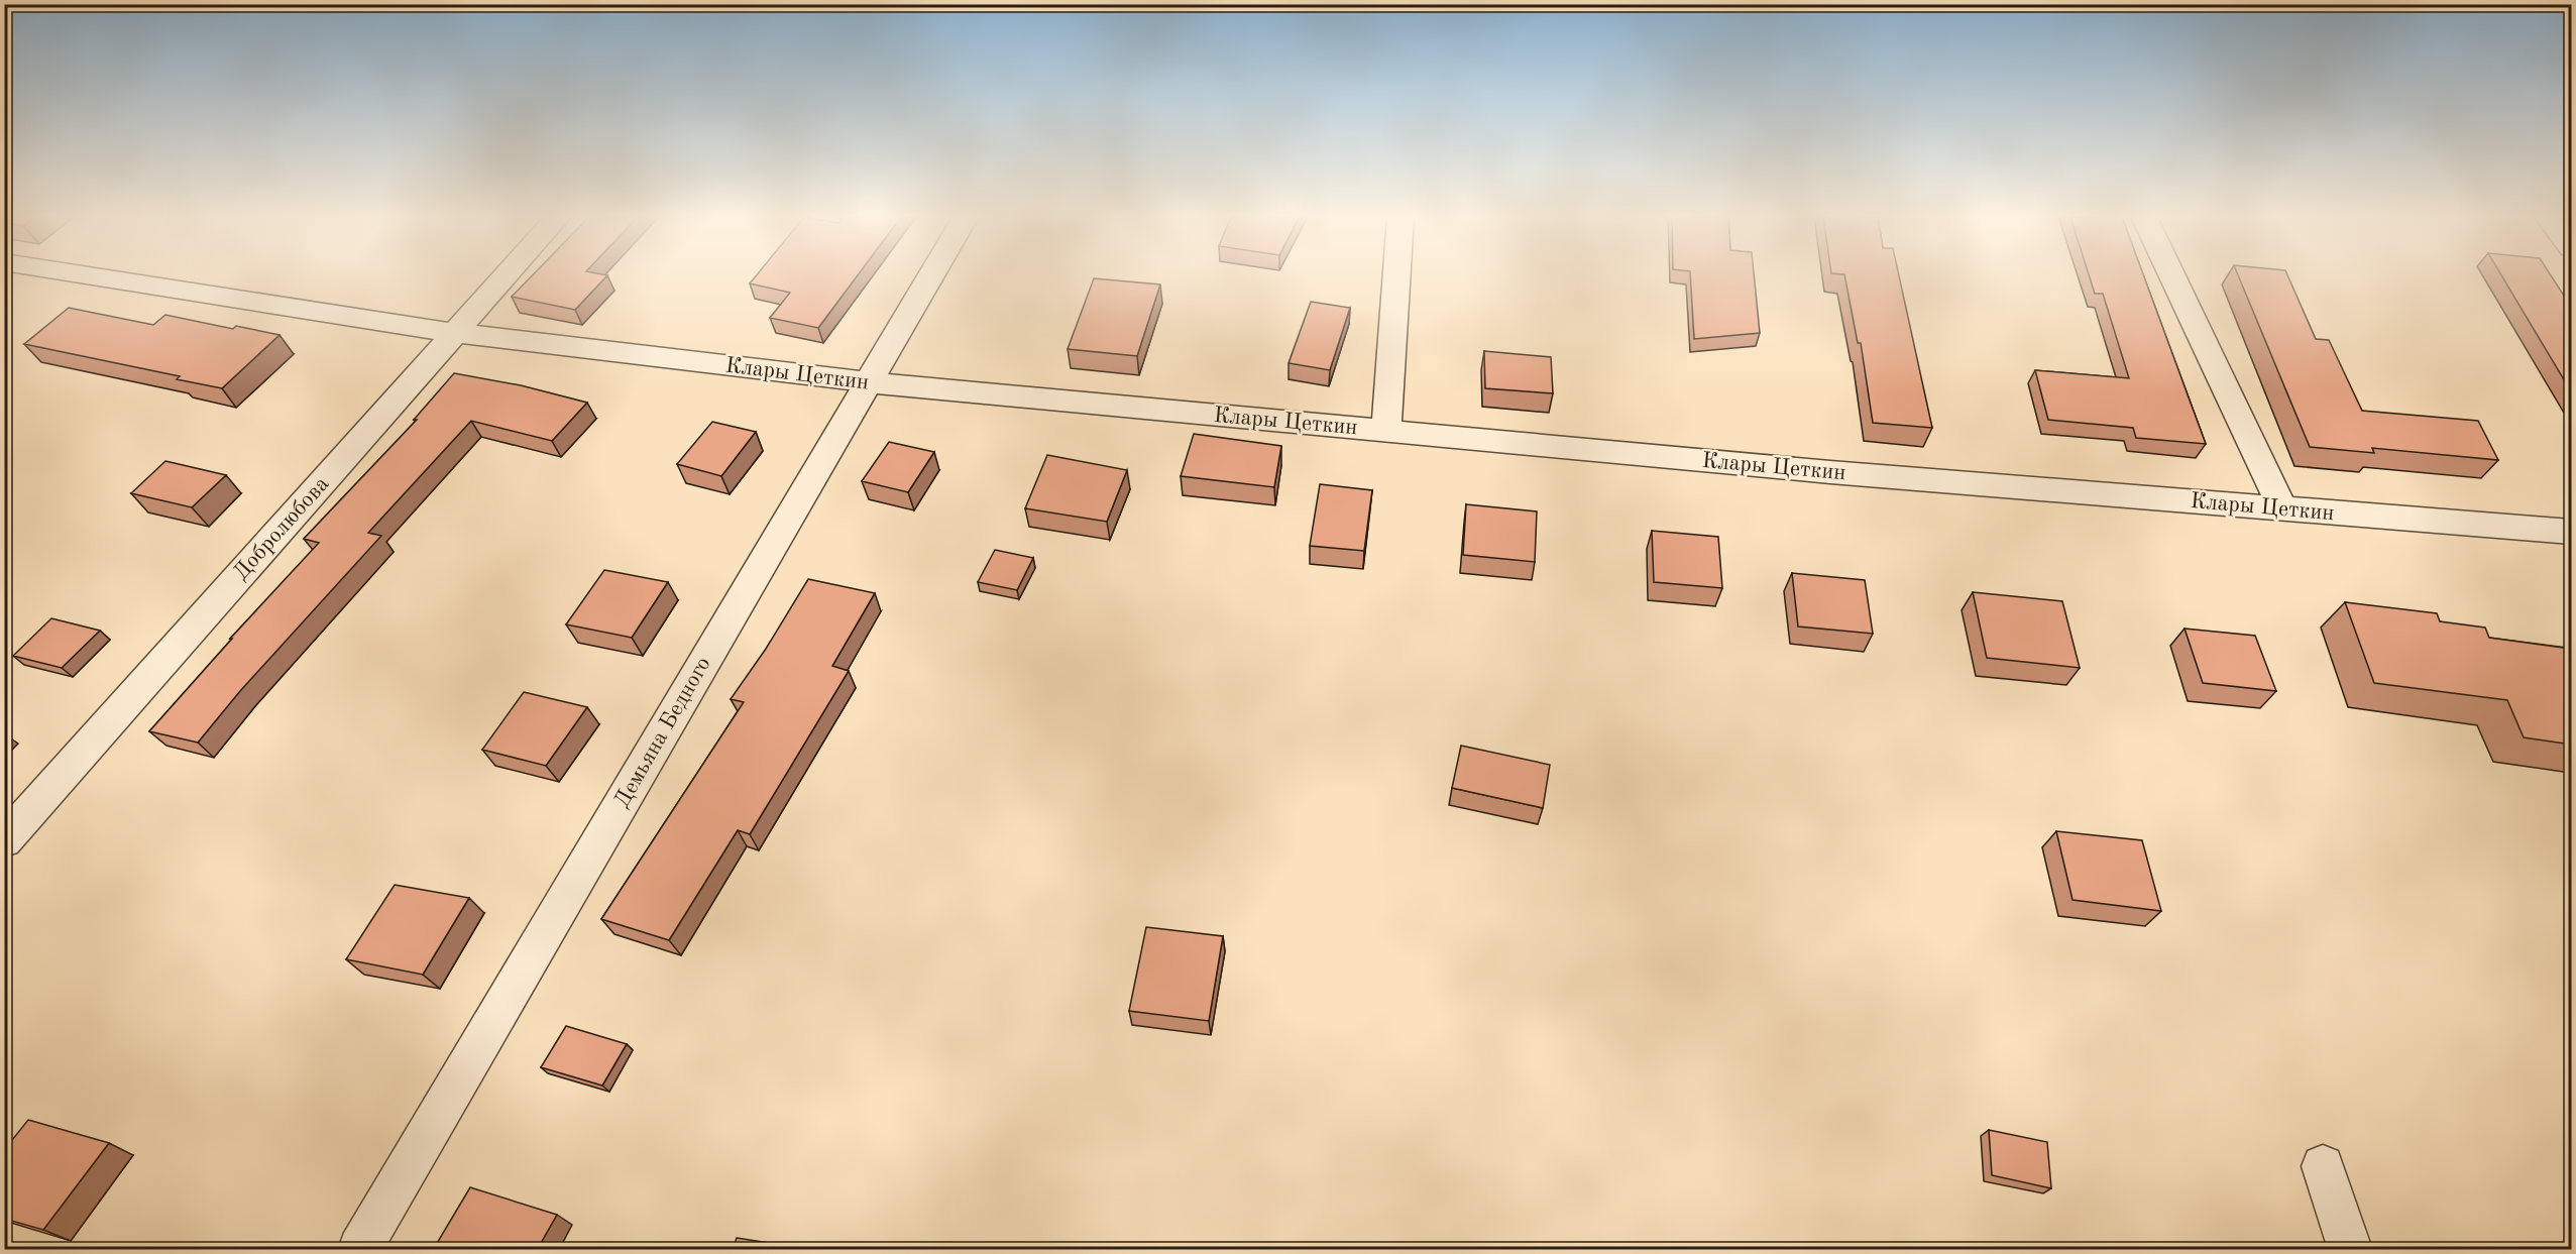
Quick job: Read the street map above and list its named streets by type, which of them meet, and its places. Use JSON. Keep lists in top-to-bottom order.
{
  "streets": {
    "street": ["Клары Цеткин", "Добролюбова", "Демьяна Бедного"]
  },
  "crossings": [
    ["Клары Цеткин", "Добролюбова"],
    ["Клары Цеткин", "Демьяна Бедного"]
  ]
}
